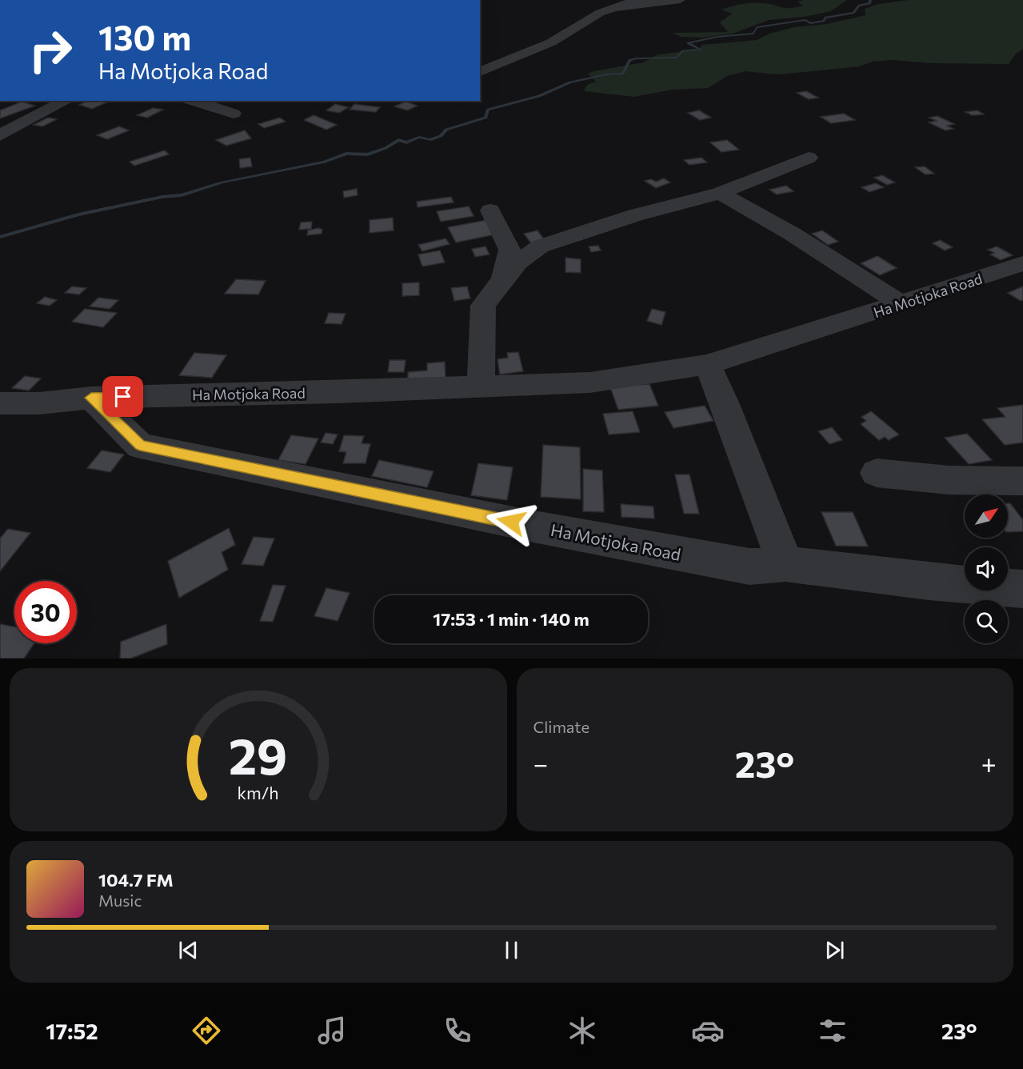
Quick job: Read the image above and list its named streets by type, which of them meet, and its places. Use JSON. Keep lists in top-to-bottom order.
{
  "streets": {
    "street": ["Ha Motjoka Road"]
  },
  "north": "top right",
  "page": {
    "turn": ["130 m", "Ha Motjoka Road"],
    "limit": "30",
    "trip": "17:53 · 1 min · 140 m",
    "tile": "Climate",
    "heat": ["−", "23°", "+"],
    "song": ["104.7 FM", "Music"],
    "tabs": ["17:52", "23°"],
    "gauge": ["29", "km/h"]
  }
}
